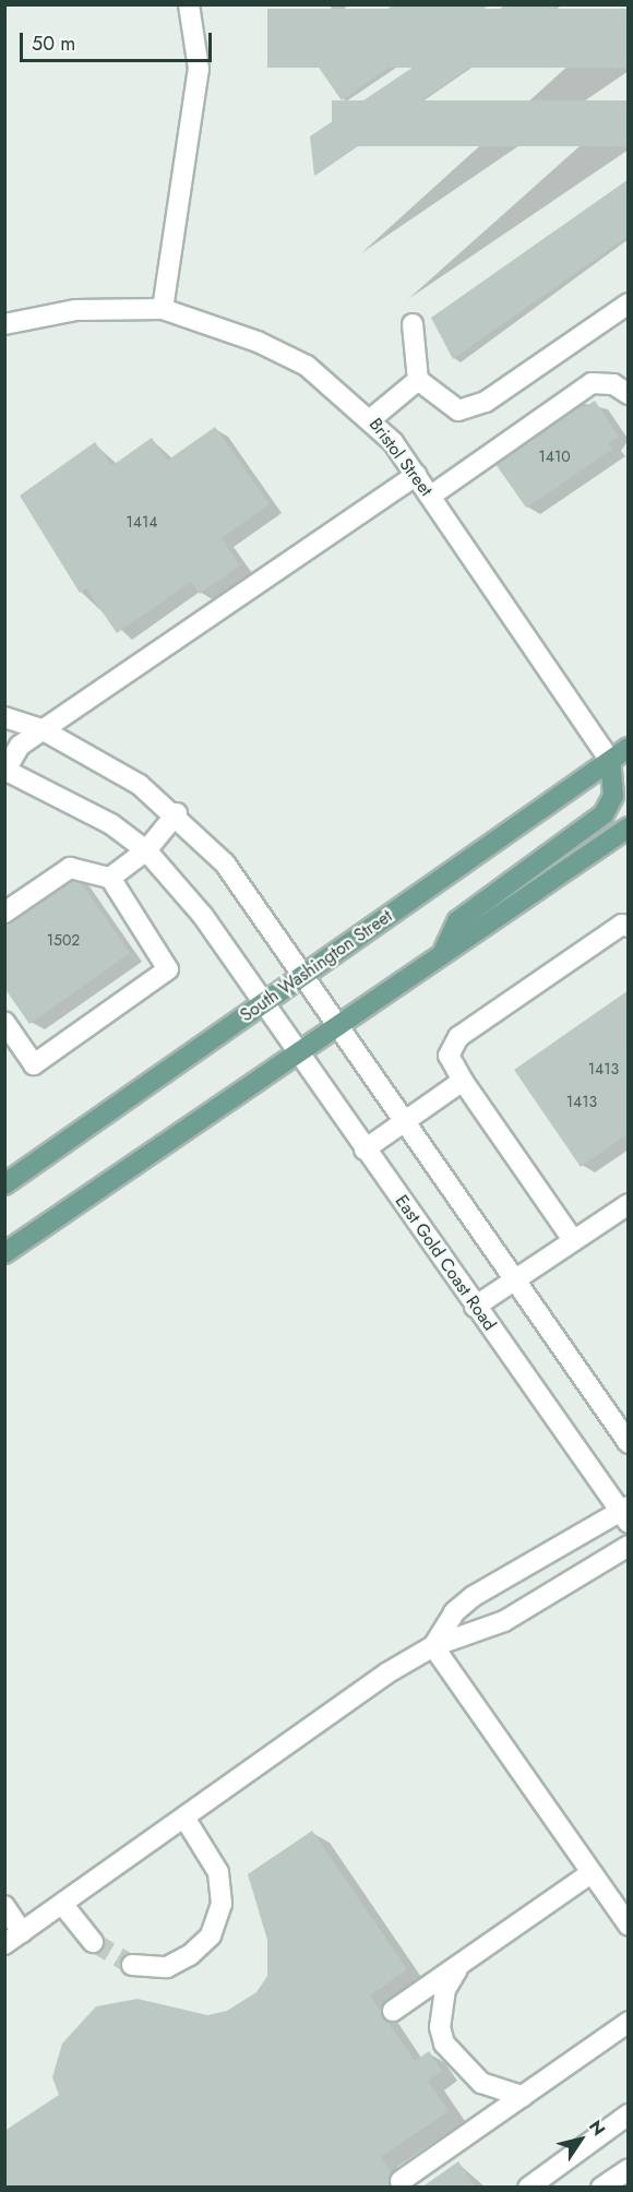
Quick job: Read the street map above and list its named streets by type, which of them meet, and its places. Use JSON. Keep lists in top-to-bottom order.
{
  "streets": {
    "main road": ["South Washington Street"],
    "street": ["Bristol Street", "East Gold Coast Road"]
  },
  "crossings": [
    ["Bristol Street", "South Washington Street"],
    ["South Washington Street", "East Gold Coast Road"]
  ],
  "house_numbers": [
    "1410",
    "1414",
    "1502",
    "1413",
    "1413"
  ],
  "scale_bar": "50 m",
  "north": "top right"
}
